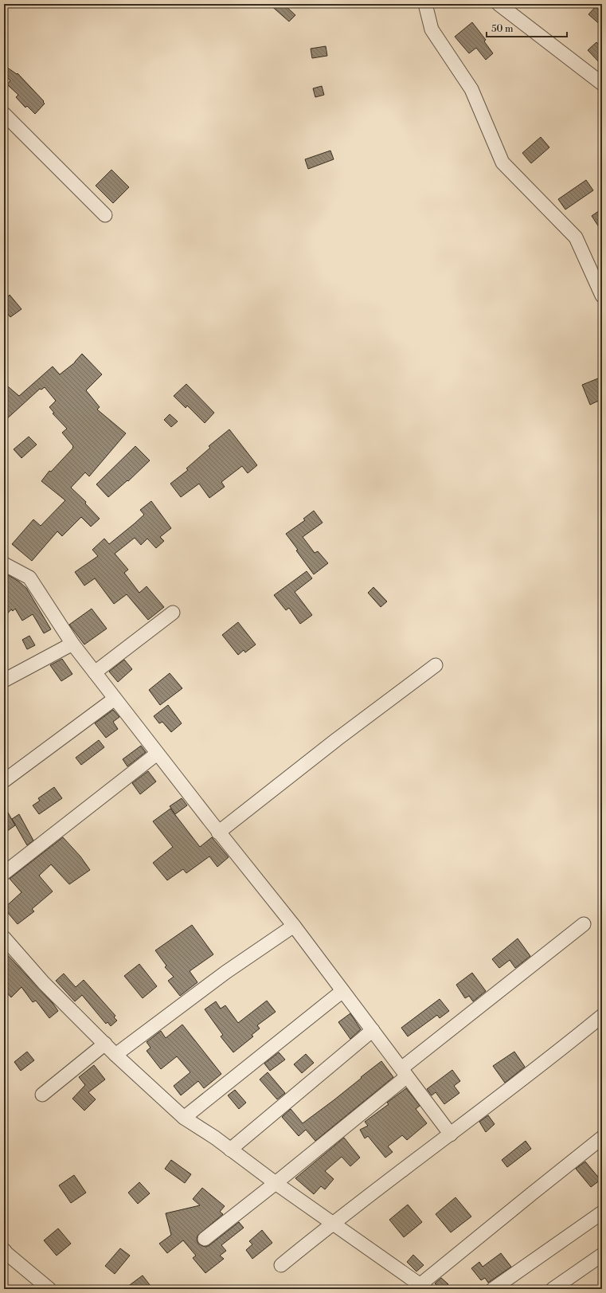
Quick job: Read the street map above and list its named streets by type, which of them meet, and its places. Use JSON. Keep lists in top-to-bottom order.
{
  "scale_bar": "50 m"
}
